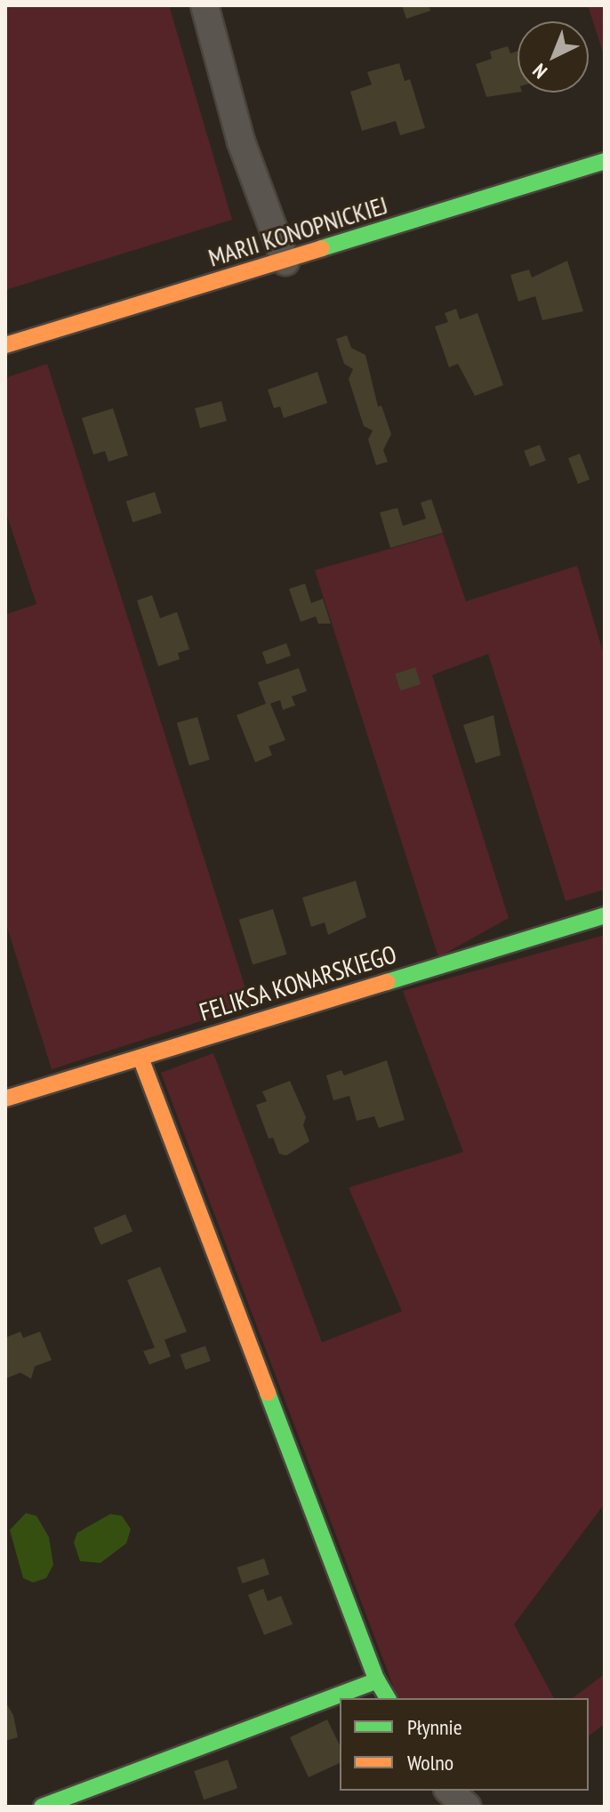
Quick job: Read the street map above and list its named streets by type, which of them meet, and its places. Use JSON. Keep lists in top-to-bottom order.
{
  "streets": {
    "street": ["MARII KONOPNICKIEJ", "FELIKSA KONARSKIEGO"]
  },
  "legend": ["Płynnie", "Wolno"],
  "north": "bottom left"
}
